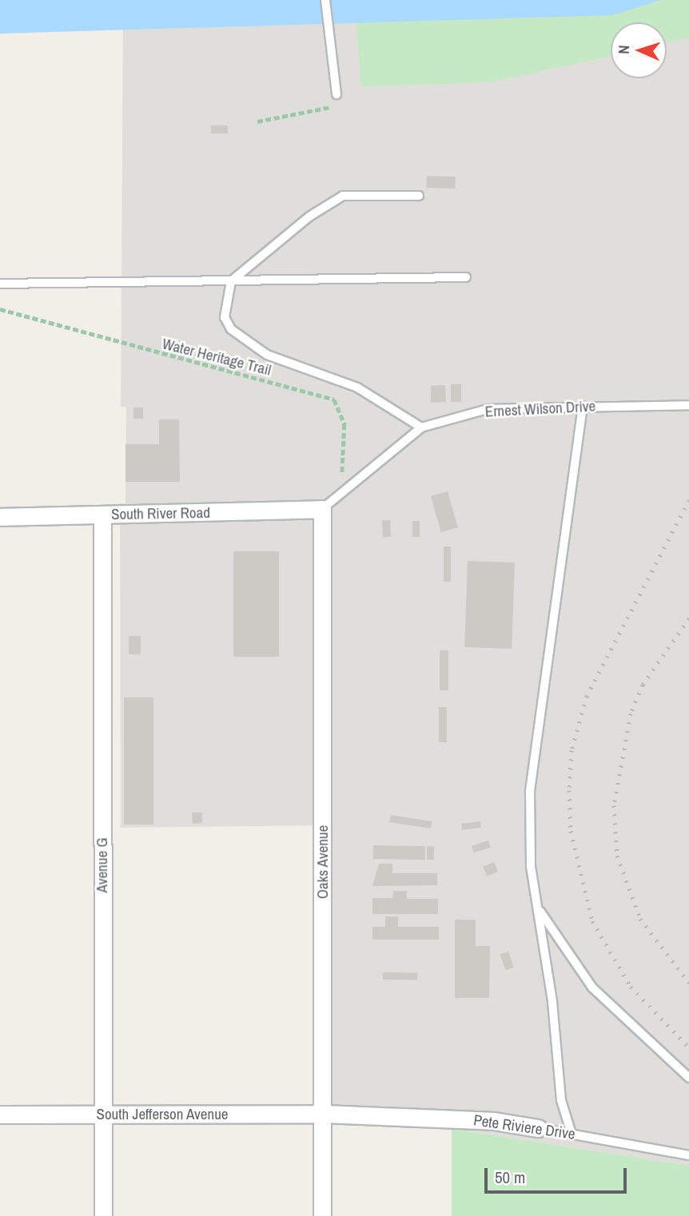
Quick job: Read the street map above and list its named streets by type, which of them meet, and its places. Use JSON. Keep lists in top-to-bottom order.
{
  "streets": {
    "street": [
      "South River Road",
      "Oaks Avenue",
      "Avenue G",
      "South Jefferson Avenue",
      "Pete Riviere Drive"
    ],
    "lane": ["Ernest Wilson Drive"],
    "path": ["Water Heritage Trail"]
  },
  "crossings": [
    ["Water Heritage Trail", "Ernest Wilson Drive"],
    ["Ernest Wilson Drive", "South River Road"],
    ["Ernest Wilson Drive", "Oaks Avenue"],
    ["South River Road", "Oaks Avenue"],
    ["South River Road", "Avenue G"],
    ["Oaks Avenue", "South Jefferson Avenue"],
    ["Oaks Avenue", "Pete Riviere Drive"],
    ["Avenue G", "South Jefferson Avenue"],
    ["South Jefferson Avenue", "Pete Riviere Drive"]
  ],
  "scale_bar": "50 m",
  "north": "left"
}
